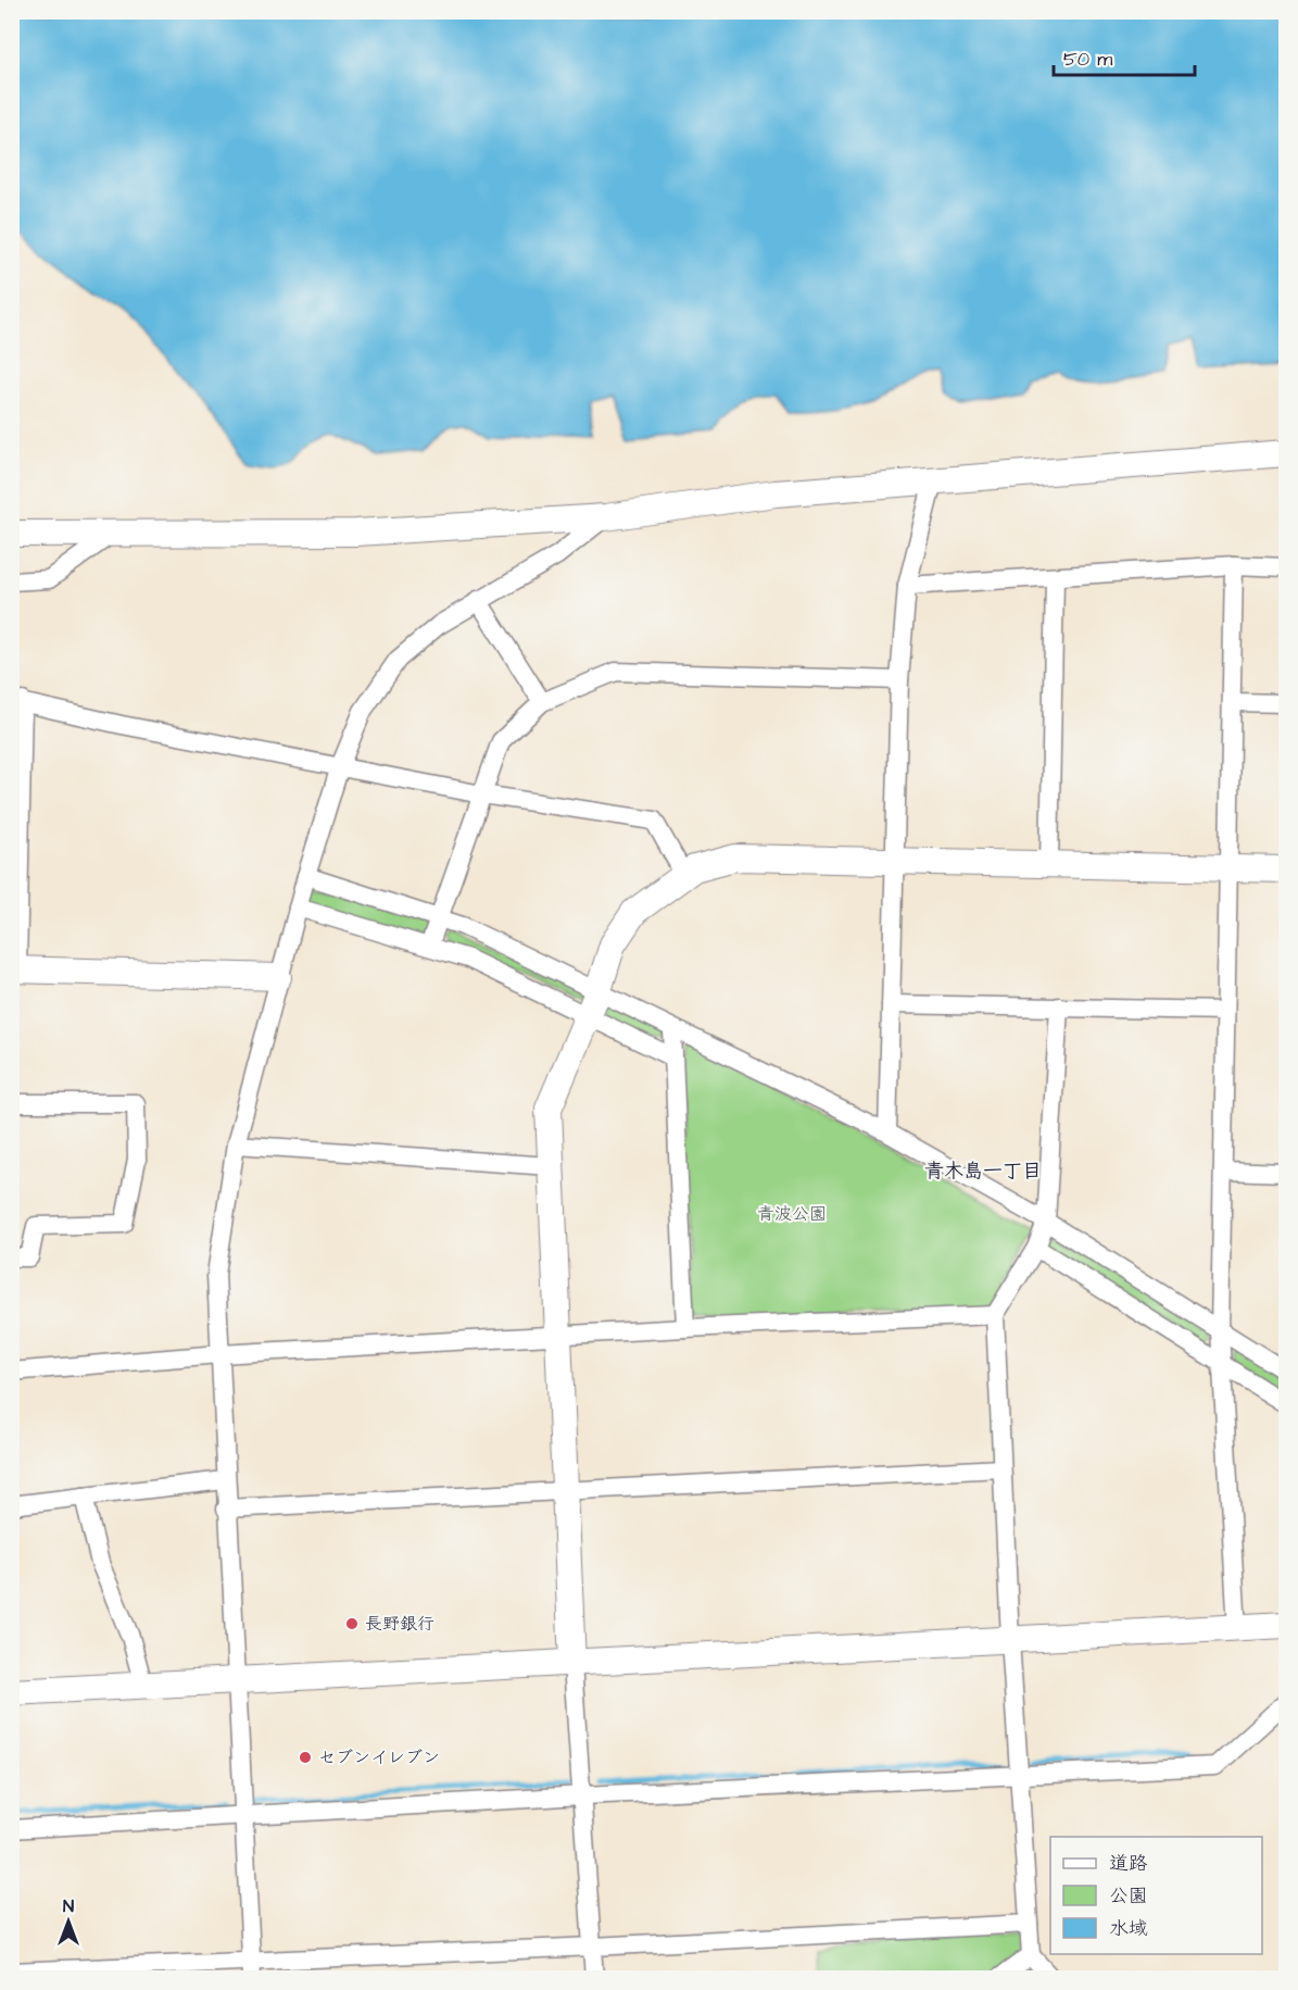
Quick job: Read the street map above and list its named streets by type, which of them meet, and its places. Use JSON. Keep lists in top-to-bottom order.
{
  "districts": ["青木島一丁目"],
  "parks": ["青波公園"],
  "places": ["長野銀行", "セブンイレブン"],
  "legend": ["道路", "公園", "水域"],
  "scale_bar": "50 m",
  "north": "top"
}
